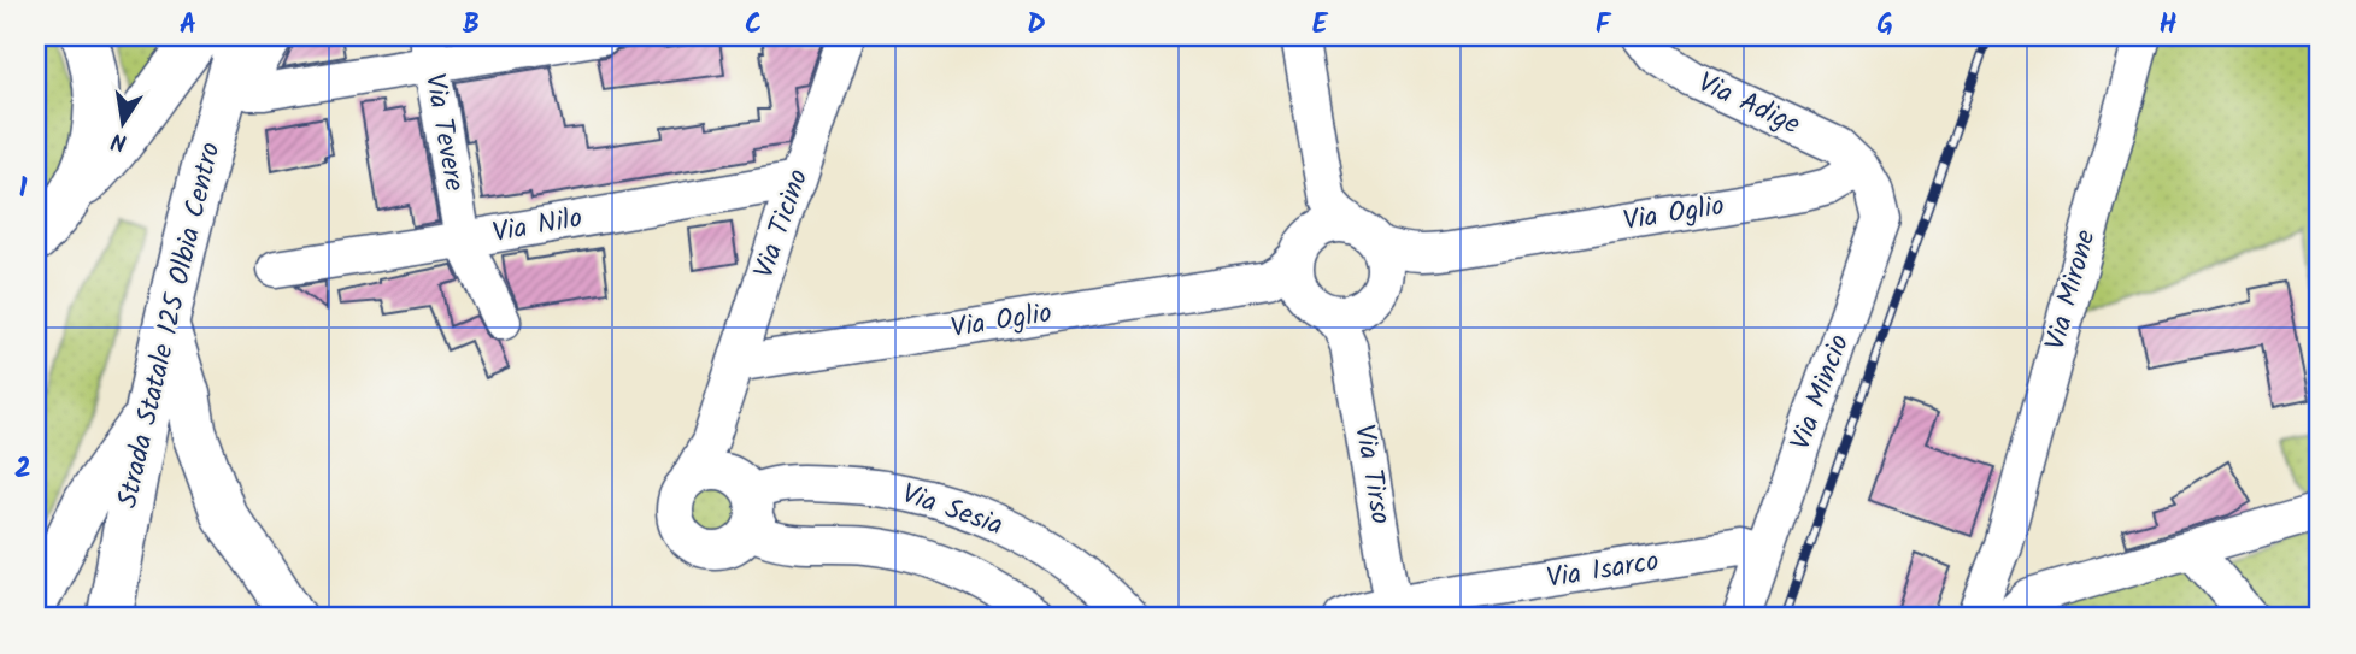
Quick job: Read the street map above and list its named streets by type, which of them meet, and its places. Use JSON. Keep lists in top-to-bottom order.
{
  "streets": {
    "main road": ["Strada Statale 125 Olbia Centro"],
    "street": [
      "Via Adige",
      "Via Tevere",
      "Via Oglio",
      "Via Ticino",
      "Via Nilo",
      "Via Mirone",
      "Via Mincio",
      "Via Tirso",
      "Via Sesia",
      "Via Isarco"
    ]
  },
  "crossings": [
    ["Via Adige", "Via Oglio"],
    ["Via Adige", "Via Mincio"],
    ["Via Tevere", "Via Nilo"],
    ["Via Oglio", "Via Ticino"],
    ["Via Oglio", "Via Mincio"],
    ["Via Oglio", "Via Tirso"],
    ["Via Ticino", "Via Nilo"],
    ["Via Ticino", "Via Sesia"],
    ["Via Mincio", "Via Isarco"],
    ["Via Tirso", "Via Isarco"]
  ],
  "north": "bottom",
  "grid": {
    "columns": [
      "A",
      "B",
      "C",
      "D",
      "E",
      "F",
      "G",
      "H"
    ],
    "rows": ["1", "2"]
  }
}
